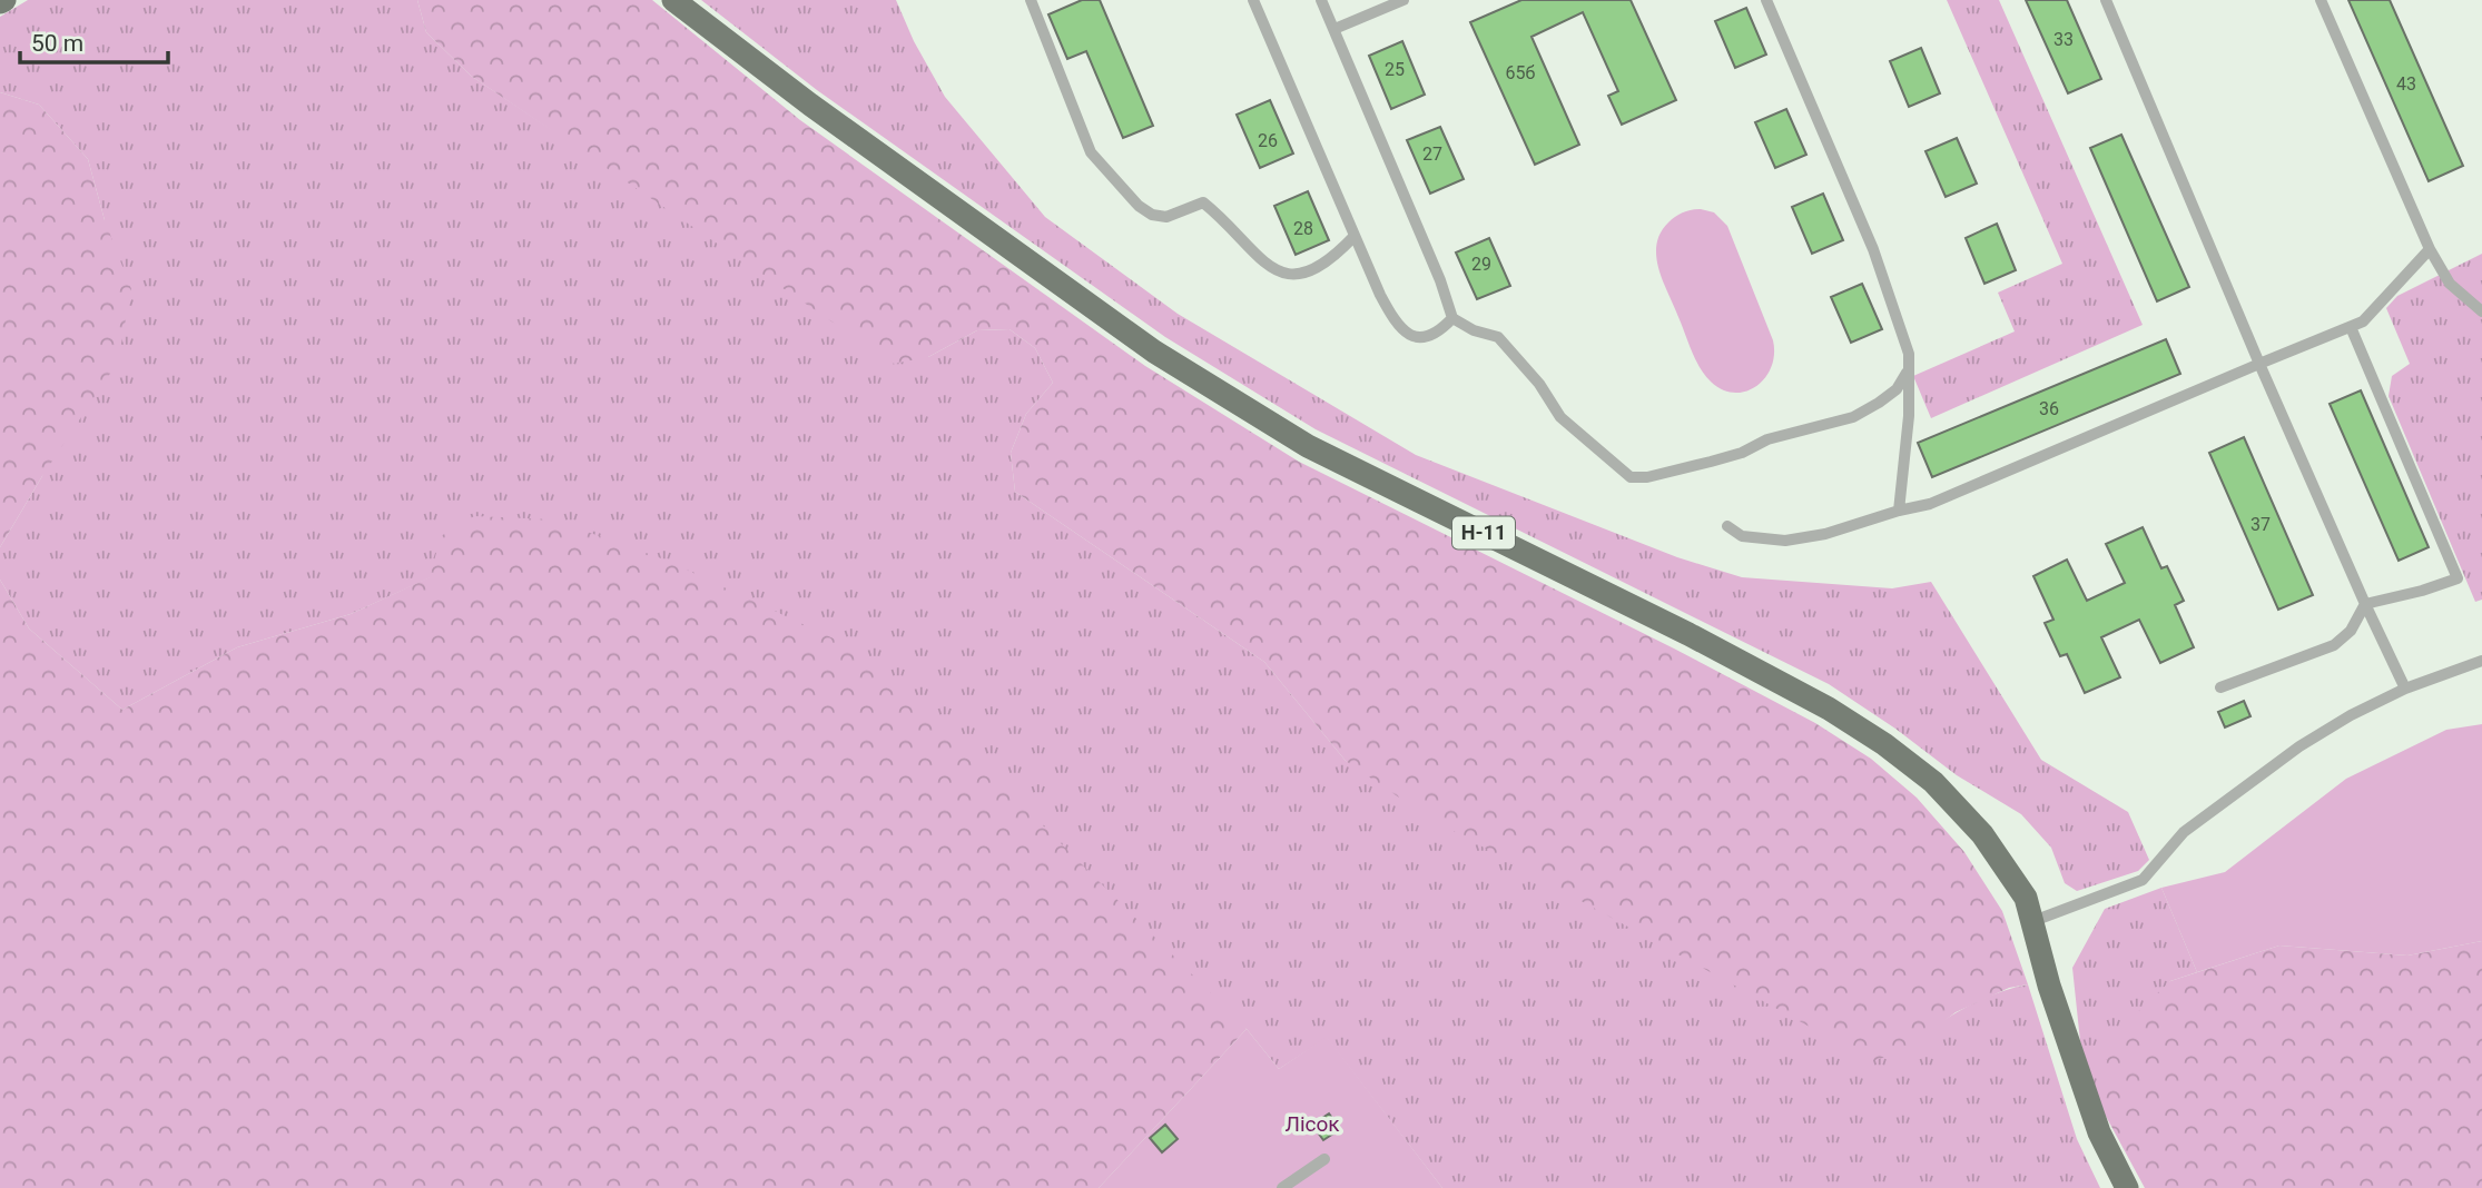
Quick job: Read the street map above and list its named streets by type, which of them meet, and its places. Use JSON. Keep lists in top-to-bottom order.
{
  "streets": {
    "main road": ["Н-11"]
  },
  "parks": ["Лісок"],
  "house_numbers": [
    "33",
    "25",
    "65б",
    "43",
    "26",
    "27",
    "28",
    "29",
    "36",
    "37"
  ],
  "scale_bar": "50 m"
}
